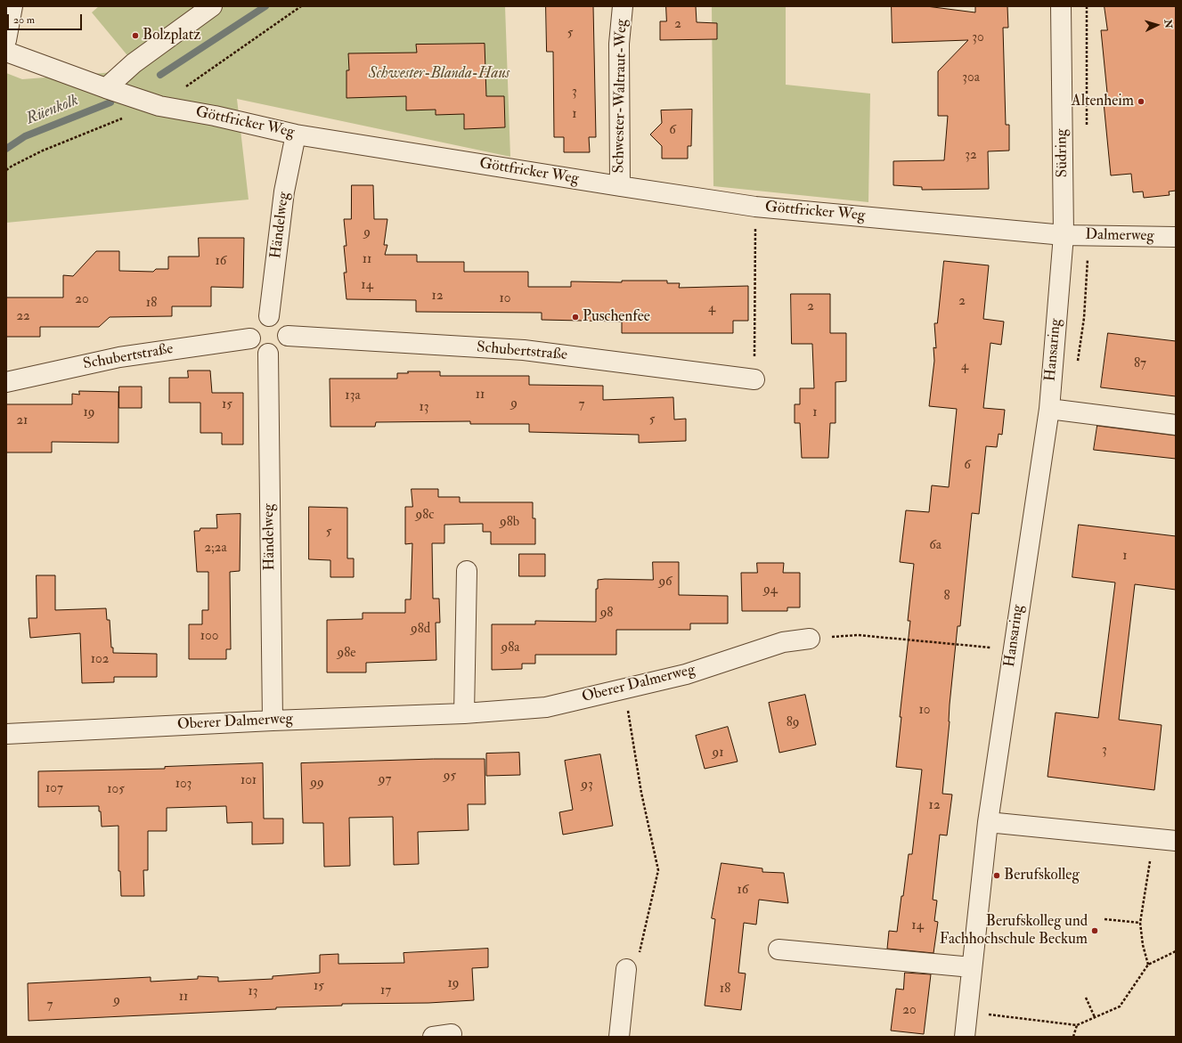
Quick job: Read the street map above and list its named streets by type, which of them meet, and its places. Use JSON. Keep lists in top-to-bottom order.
{
  "streets": {
    "street": [
      "Schwester-Waltraut-Weg",
      "Göttfricker Weg",
      "Südring",
      "Händelweg",
      "Dalmerweg",
      "Hansaring",
      "Schubertstraße",
      "Oberer Dalmerweg"
    ]
  },
  "crossings": [
    ["Schwester-Waltraut-Weg", "Göttfricker Weg"],
    ["Göttfricker Weg", "Südring"],
    ["Göttfricker Weg", "Händelweg"],
    ["Göttfricker Weg", "Dalmerweg"],
    ["Göttfricker Weg", "Hansaring"],
    ["Südring", "Dalmerweg"],
    ["Südring", "Hansaring"],
    ["Händelweg", "Schubertstraße"],
    ["Händelweg", "Oberer Dalmerweg"],
    ["Dalmerweg", "Hansaring"]
  ],
  "water": ["Rüenkolk"],
  "parks": ["Schwester-Blanda-Haus"],
  "places": [
    "Bolzplatz",
    "Altenheim",
    "Puschenfee",
    "Berufskolleg",
    "Berufskolleg und Fachhochschule Beckum"
  ],
  "house_numbers": [
    "2",
    "5",
    "30",
    "30a",
    "3",
    "1",
    "6",
    "32",
    "9",
    "11",
    "16",
    "14",
    "12",
    "10",
    "20",
    "2",
    "18",
    "2",
    "4",
    "22",
    "87",
    "4",
    "11",
    "13a",
    "9",
    "15",
    "7",
    "13",
    "19",
    "1",
    "5",
    "21",
    "6",
    "98c",
    "98b",
    "5",
    "6a",
    "2;2a",
    "1",
    "96",
    "94",
    "8",
    "98",
    "98d",
    "100",
    "98a",
    "98e",
    "102",
    "10",
    "89",
    "3",
    "91",
    "95",
    "97",
    "101",
    "99",
    "103",
    "93",
    "107",
    "105",
    "12",
    "16",
    "14",
    "19",
    "15",
    "18",
    "17",
    "13",
    "11",
    "9",
    "7",
    "20"
  ],
  "scale_bar": "20 m",
  "north": "right"
}
